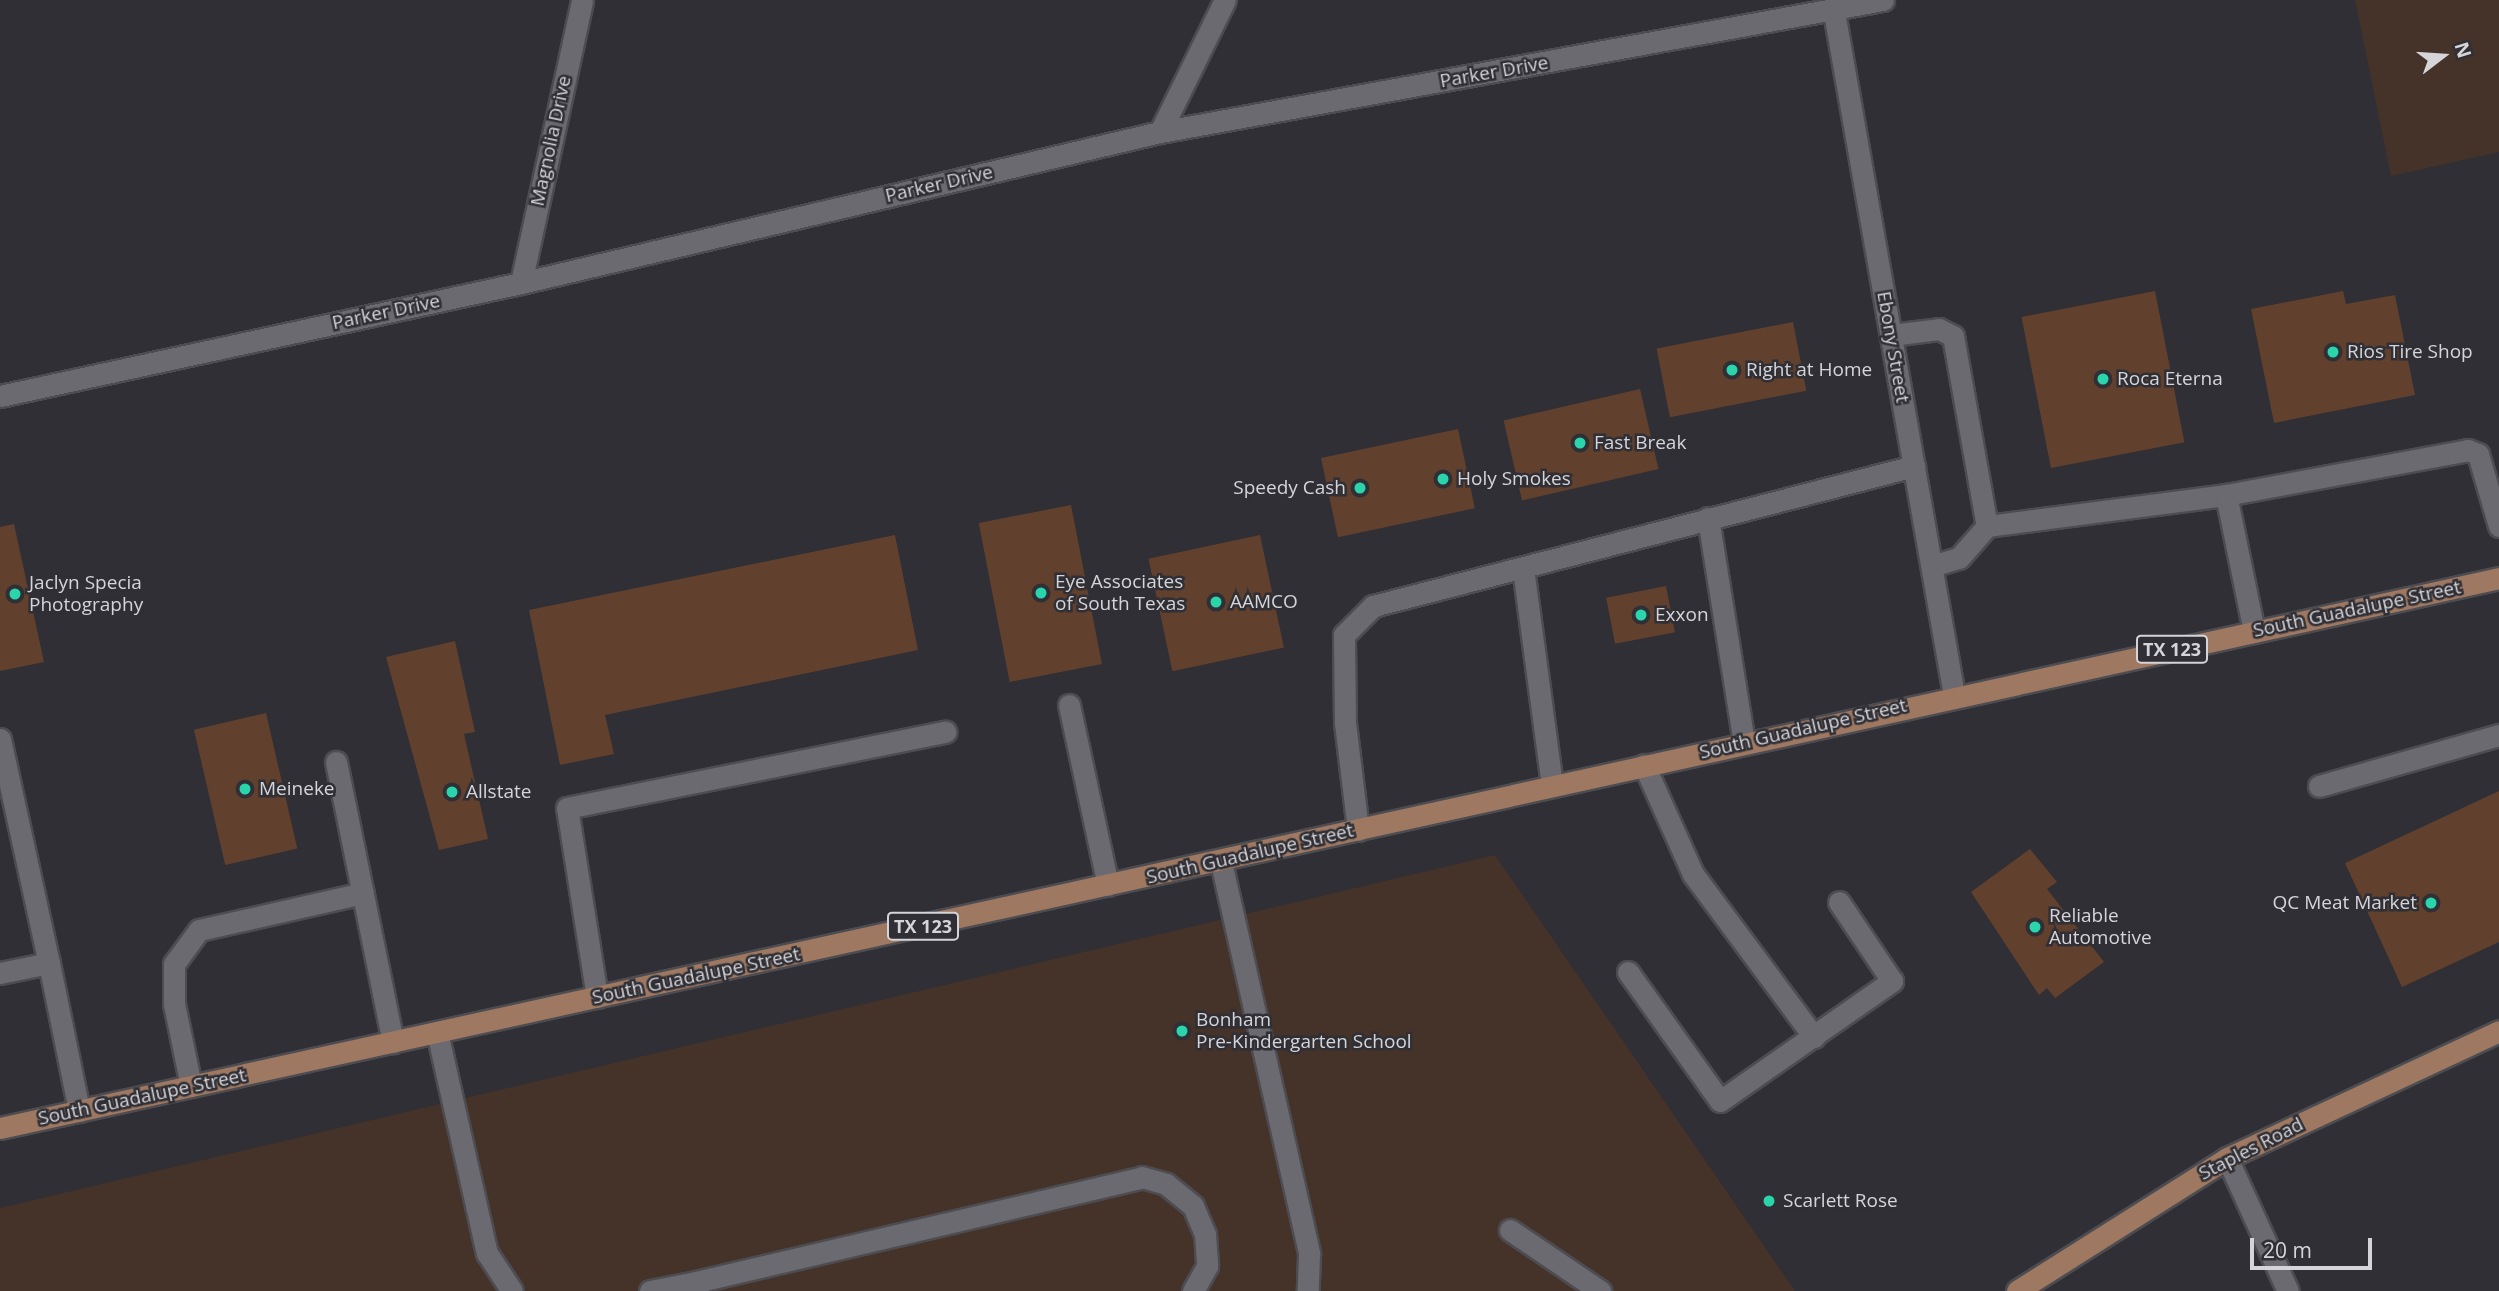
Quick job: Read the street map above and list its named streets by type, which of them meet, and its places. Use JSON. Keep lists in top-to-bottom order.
{
  "streets": {
    "main road": ["South Guadalupe Street", "TX 123", "Staples Road"],
    "street": ["Parker Drive", "Magnolia Drive", "Ebony Street"]
  },
  "crossings": [
    ["Parker Drive", "Magnolia Drive"],
    ["Parker Drive", "Ebony Street"],
    ["Ebony Street", "South Guadalupe Street"]
  ],
  "places": [
    "Rios Tire Shop",
    "Right at Home",
    "Roca Eterna",
    "Fast Break",
    "Holy Smokes",
    "Speedy Cash",
    "Eye Associates of South Texas",
    "Jaclyn Specia Photography",
    "AAMCO",
    "Exxon",
    "Meineke",
    "Allstate",
    "QC Meat Market",
    "Reliable Automotive",
    "Bonham Pre-Kindergarten School",
    "Scarlett Rose"
  ],
  "scale_bar": "20 m",
  "north": "right"
}
